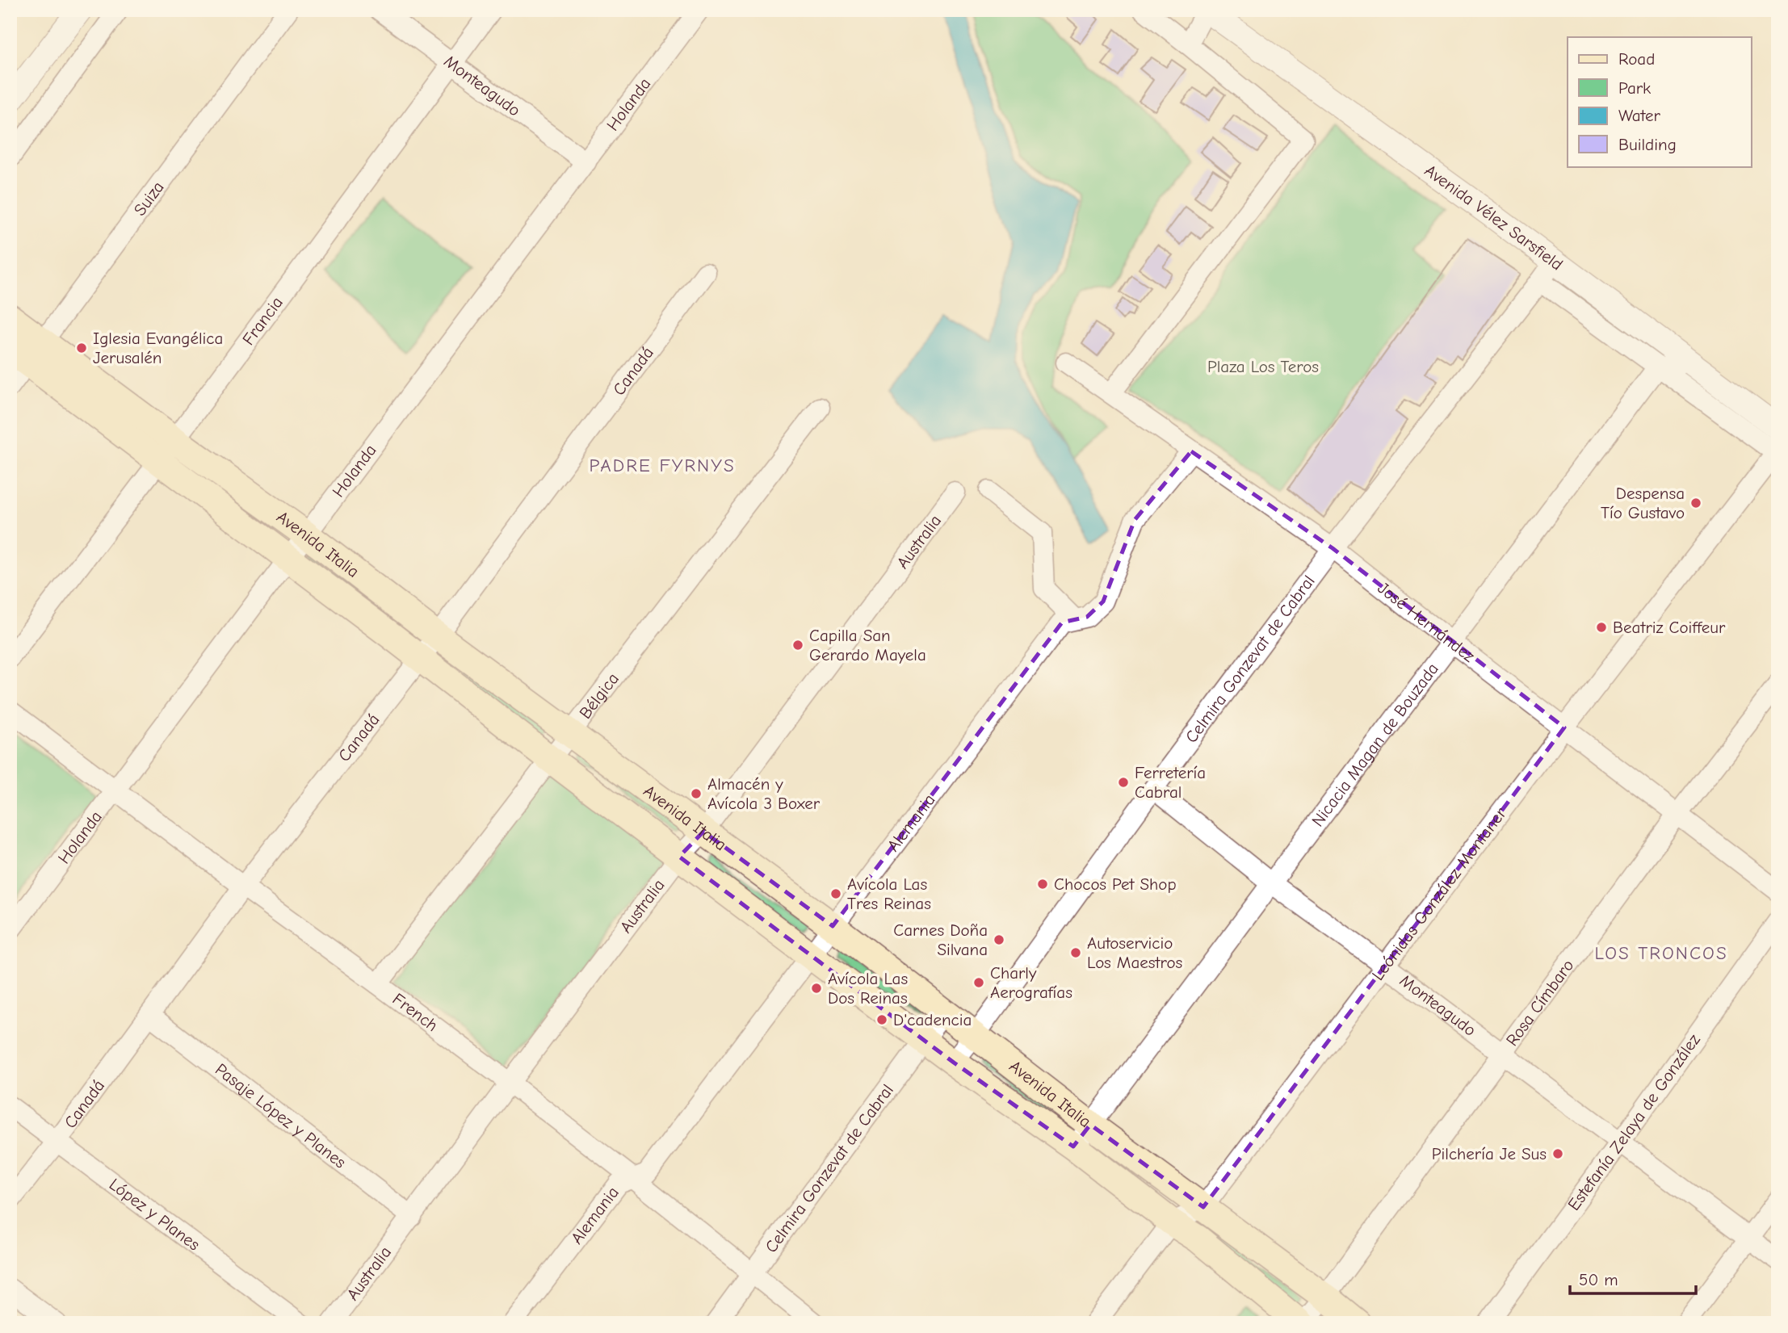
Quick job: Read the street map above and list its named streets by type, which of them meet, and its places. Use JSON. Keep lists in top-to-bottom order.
{
  "streets": {
    "main road": ["Avenida Italia"],
    "street": [
      "Monteagudo",
      "Holanda",
      "Suiza",
      "Avenida Vélez Sarsfield",
      "Francia",
      "Canadá",
      "Australia",
      "José Hernández",
      "Celmira Gonzevat de Cabral",
      "Bélgica",
      "Nicacia Magan de Bouzada",
      "Alemania",
      "Leónidas González Montaner",
      "Rosa Címbaro",
      "French",
      "Pasaje López y Planes",
      "Estefanía Zelaya de González",
      "López y Planes"
    ]
  },
  "crossings": [
    ["Monteagudo", "Holanda"],
    ["Monteagudo", "Francia"],
    ["Monteagudo", "Celmira Gonzevat de Cabral"],
    ["Monteagudo", "Nicacia Magan de Bouzada"],
    ["Monteagudo", "Leónidas González Montaner"],
    ["Monteagudo", "Rosa Címbaro"],
    ["Monteagudo", "Estefanía Zelaya de González"],
    ["Holanda", "Avenida Italia"],
    ["Holanda", "French"],
    ["Suiza", "Avenida Italia"],
    ["Avenida Vélez Sarsfield", "Celmira Gonzevat de Cabral"],
    ["Avenida Vélez Sarsfield", "Nicacia Magan de Bouzada"],
    ["Avenida Vélez Sarsfield", "Leónidas González Montaner"],
    ["Francia", "Avenida Italia"],
    ["Canadá", "Avenida Italia"],
    ["Canadá", "French"],
    ["Canadá", "Pasaje López y Planes"],
    ["Canadá", "López y Planes"],
    ["Australia", "Avenida Italia"],
    ["Australia", "French"],
    ["Australia", "Pasaje López y Planes"],
    ["Avenida Italia", "Celmira Gonzevat de Cabral"],
    ["Avenida Italia", "Bélgica"],
    ["Avenida Italia", "Nicacia Magan de Bouzada"],
    ["Avenida Italia", "Alemania"],
    ["Avenida Italia", "Leónidas González Montaner"],
    ["Avenida Italia", "Rosa Címbaro"],
    ["José Hernández", "Celmira Gonzevat de Cabral"],
    ["José Hernández", "Nicacia Magan de Bouzada"],
    ["José Hernández", "Alemania"],
    ["José Hernández", "Leónidas González Montaner"],
    ["José Hernández", "Rosa Címbaro"],
    ["Celmira Gonzevat de Cabral", "French"],
    ["Bélgica", "French"],
    ["Alemania", "French"]
  ],
  "districts": ["PADRE FYRNYS", "LOS TRONCOS"],
  "parks": ["Plaza Los Teros"],
  "places": [
    "Iglesia Evangélica Jerusalén",
    "Despensa Tío Gustavo",
    "Beatriz Coiffeur",
    "Capilla San Gerardo Mayela",
    "Ferretería Cabral",
    "Almacén y Avícola 3 Boxer",
    "Chocos Pet Shop",
    "Avícola Las Tres Reinas",
    "Carnes Doña Silvana",
    "Autoservicio Los Maestros",
    "Charly Aerografías",
    "Avícola Las Dos Reinas",
    "D'cadencia",
    "Pilchería Je Sus"
  ],
  "legend": [
    "Road",
    "Park",
    "Water",
    "Building"
  ],
  "scale_bar": "50 m"
}
